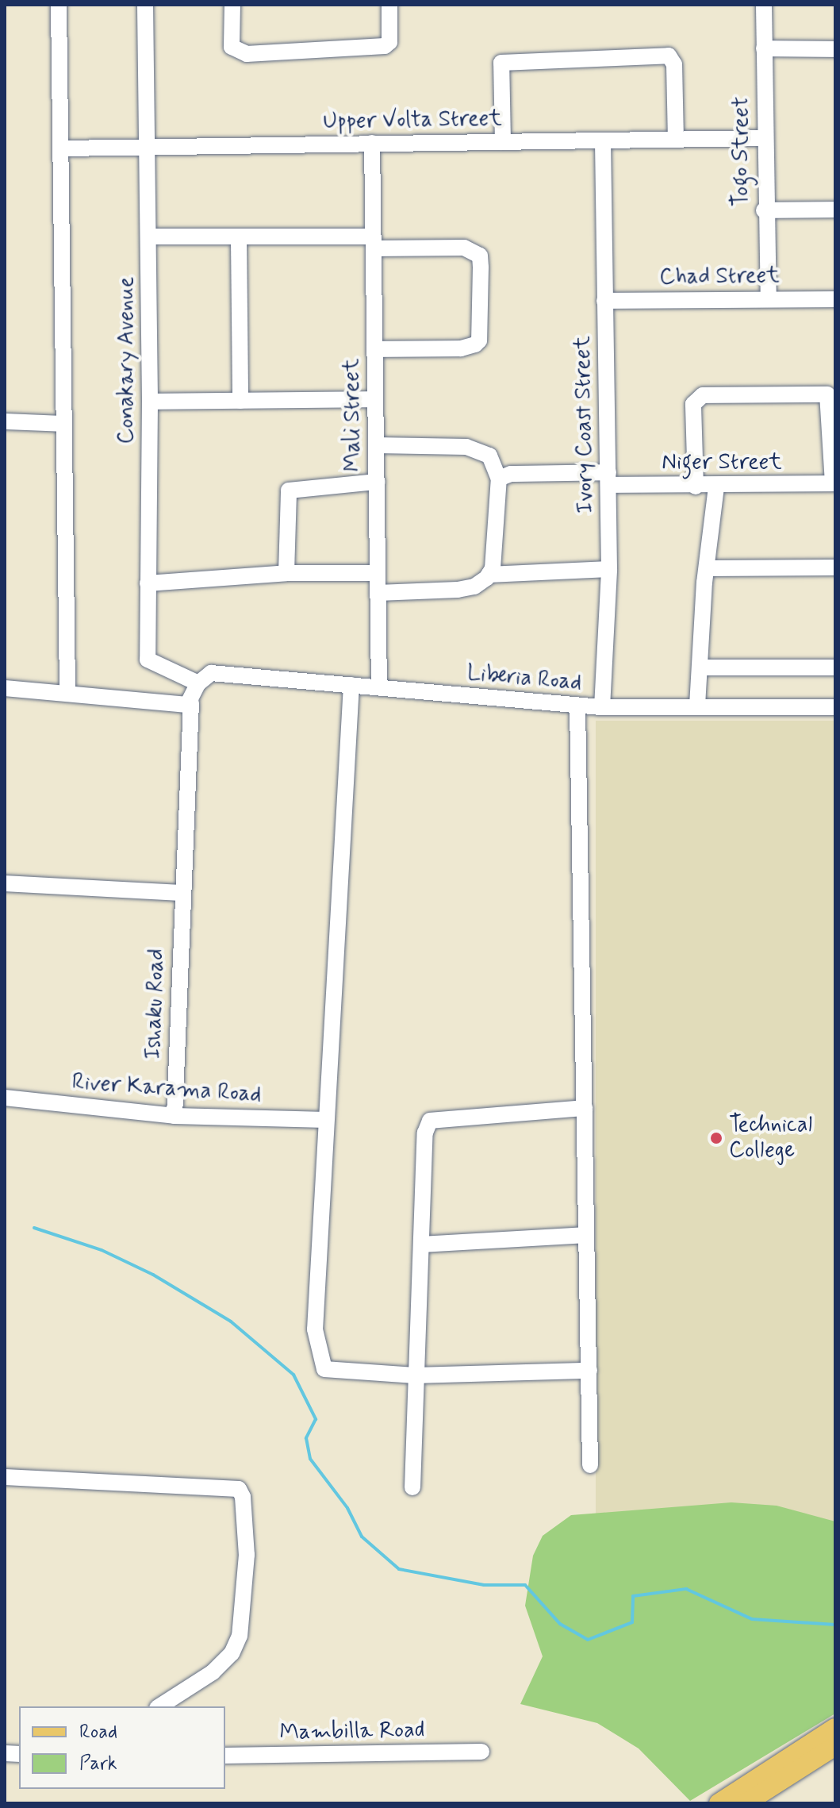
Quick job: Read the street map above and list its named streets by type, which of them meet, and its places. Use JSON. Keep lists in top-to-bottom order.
{
  "streets": {
    "street": [
      "Upper Volta Street",
      "Togo Street",
      "Chad Street",
      "Conakary Avenue",
      "Mali Street",
      "Ivory Coast Street",
      "Niger Street",
      "Liberia Road",
      "Ishaku Road",
      "River Karama Road",
      "Mambilla Road"
    ]
  },
  "crossings": [
    ["Upper Volta Street", "Togo Street"],
    ["Upper Volta Street", "Conakary Avenue"],
    ["Upper Volta Street", "Mali Street"],
    ["Upper Volta Street", "Ivory Coast Street"],
    ["Togo Street", "Chad Street"],
    ["Chad Street", "Ivory Coast Street"],
    ["Conakary Avenue", "Liberia Road"],
    ["Conakary Avenue", "Ishaku Road"],
    ["Mali Street", "Liberia Road"],
    ["Ivory Coast Street", "Niger Street"],
    ["Ivory Coast Street", "Liberia Road"],
    ["Liberia Road", "Ishaku Road"],
    ["Ishaku Road", "River Karama Road"]
  ],
  "places": ["Technical College"],
  "legend": ["Road", "Park"]
}
